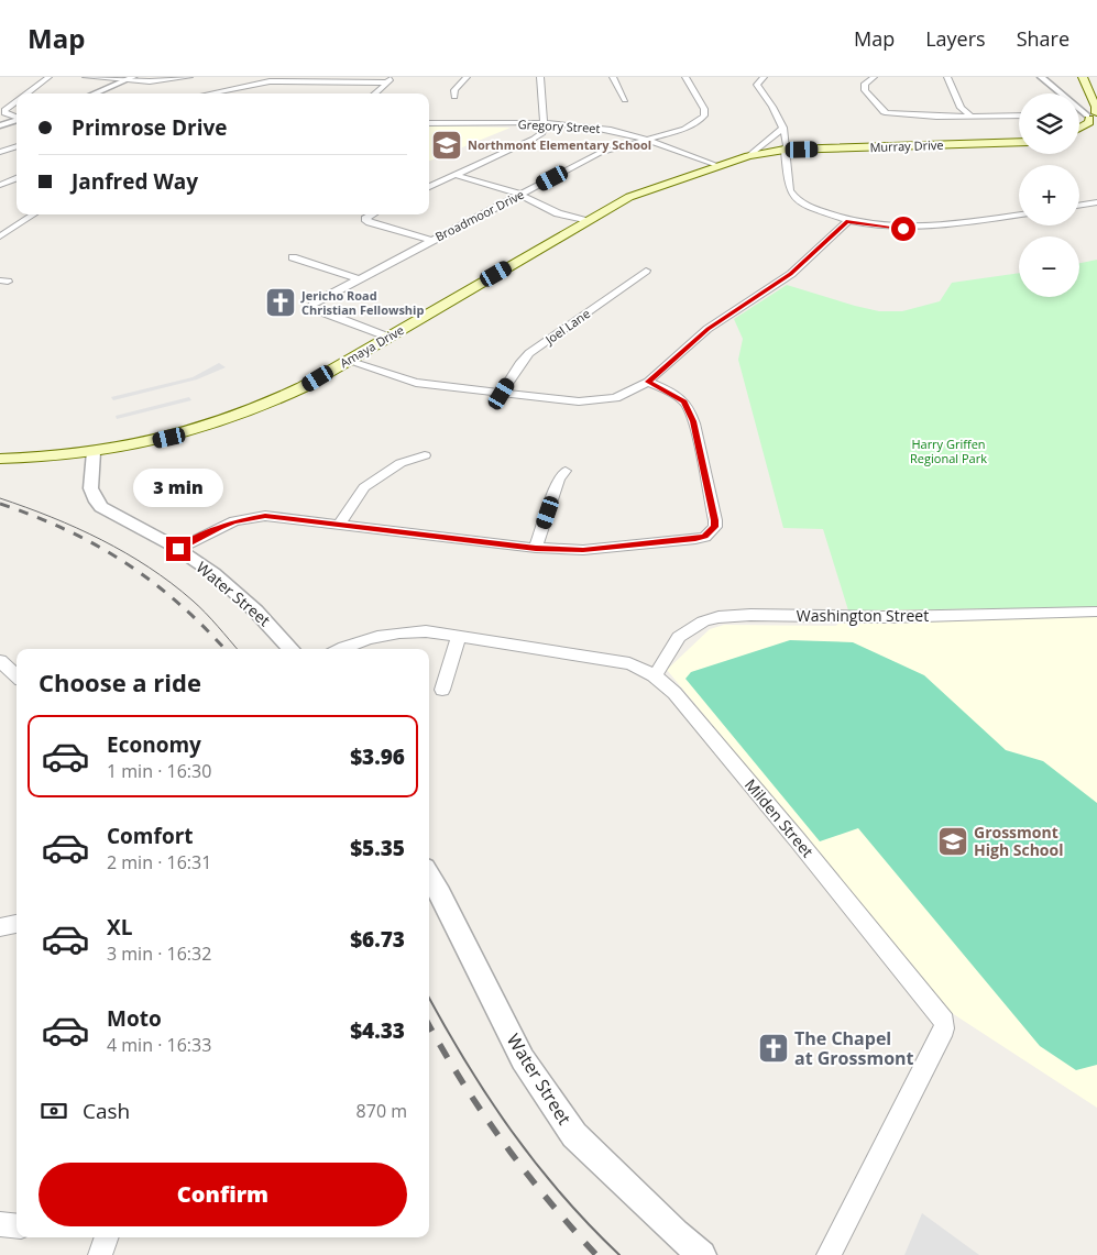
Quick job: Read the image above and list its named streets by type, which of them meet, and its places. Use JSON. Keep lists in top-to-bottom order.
{
  "streets": {
    "main road": ["Murray Drive", "Amaya Drive"],
    "street": [
      "Gregory Street",
      "Broadmoor Drive",
      "Joel Lane",
      "Water Street",
      "Washington Street",
      "Milden Street"
    ]
  },
  "crossings": [
    ["Gregory Street", "Broadmoor Drive"],
    ["Gregory Street", "Amaya Drive"],
    ["Murray Drive", "Amaya Drive"],
    ["Broadmoor Drive", "Amaya Drive"],
    ["Amaya Drive", "Water Street"],
    ["Washington Street", "Milden Street"]
  ],
  "parks": ["Harry Griffen Regional Park"],
  "places": {
    "school or university": ["Northmont Elementary School", "Grossmont High School"],
    "church": ["Jericho Road Christian Fellowship", "The Chapel at Grossmont"]
  },
  "page": {
    "header": "Map",
    "nav": ["Map", "Layers", "Share"],
    "map_buttons": ["+", "−"],
    "banner": ["Primrose Drive", "Janfred Way"],
    "bubble": "3 min",
    "heading": "Choose a ride",
    "list": [
      {
        "name": "Economy",
        "note": "1 min · 16:30",
        "value": "$3.96"
      },
      {
        "name": "Comfort",
        "note": "2 min · 16:31",
        "value": "$5.35"
      },
      {
        "name": "XL",
        "note": "3 min · 16:32",
        "value": "$6.73"
      },
      {
        "name": "Moto",
        "note": "4 min · 16:33",
        "value": "$4.33"
      }
    ],
    "pay": ["Cash", "870 m"],
    "buttons": "Confirm"
  }
}
